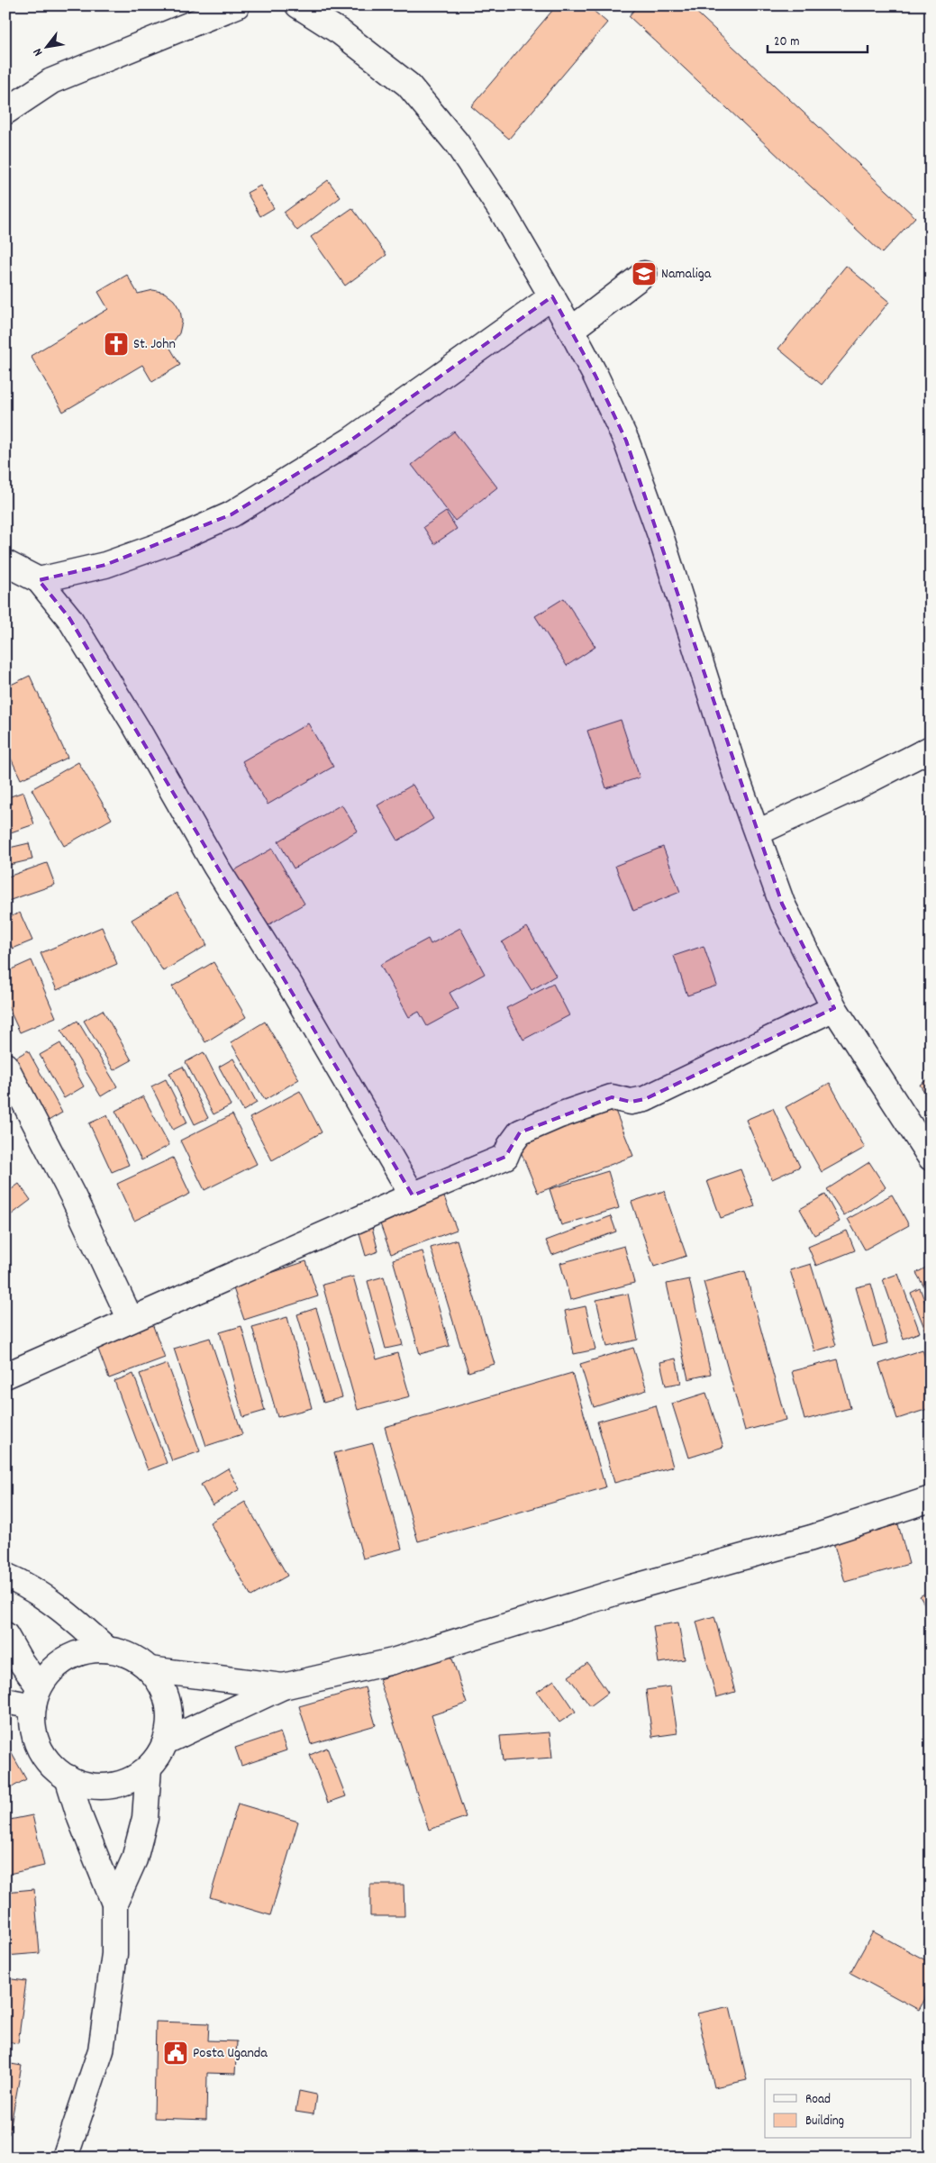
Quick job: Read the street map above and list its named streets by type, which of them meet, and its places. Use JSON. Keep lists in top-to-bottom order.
{
  "places": {
    "school or university": ["Namaliga"],
    "church": ["St. John"],
    "public building": ["Posta Uganda"]
  },
  "legend": ["Road", "Building"],
  "scale_bar": "20 m",
  "north": "bottom left"
}
